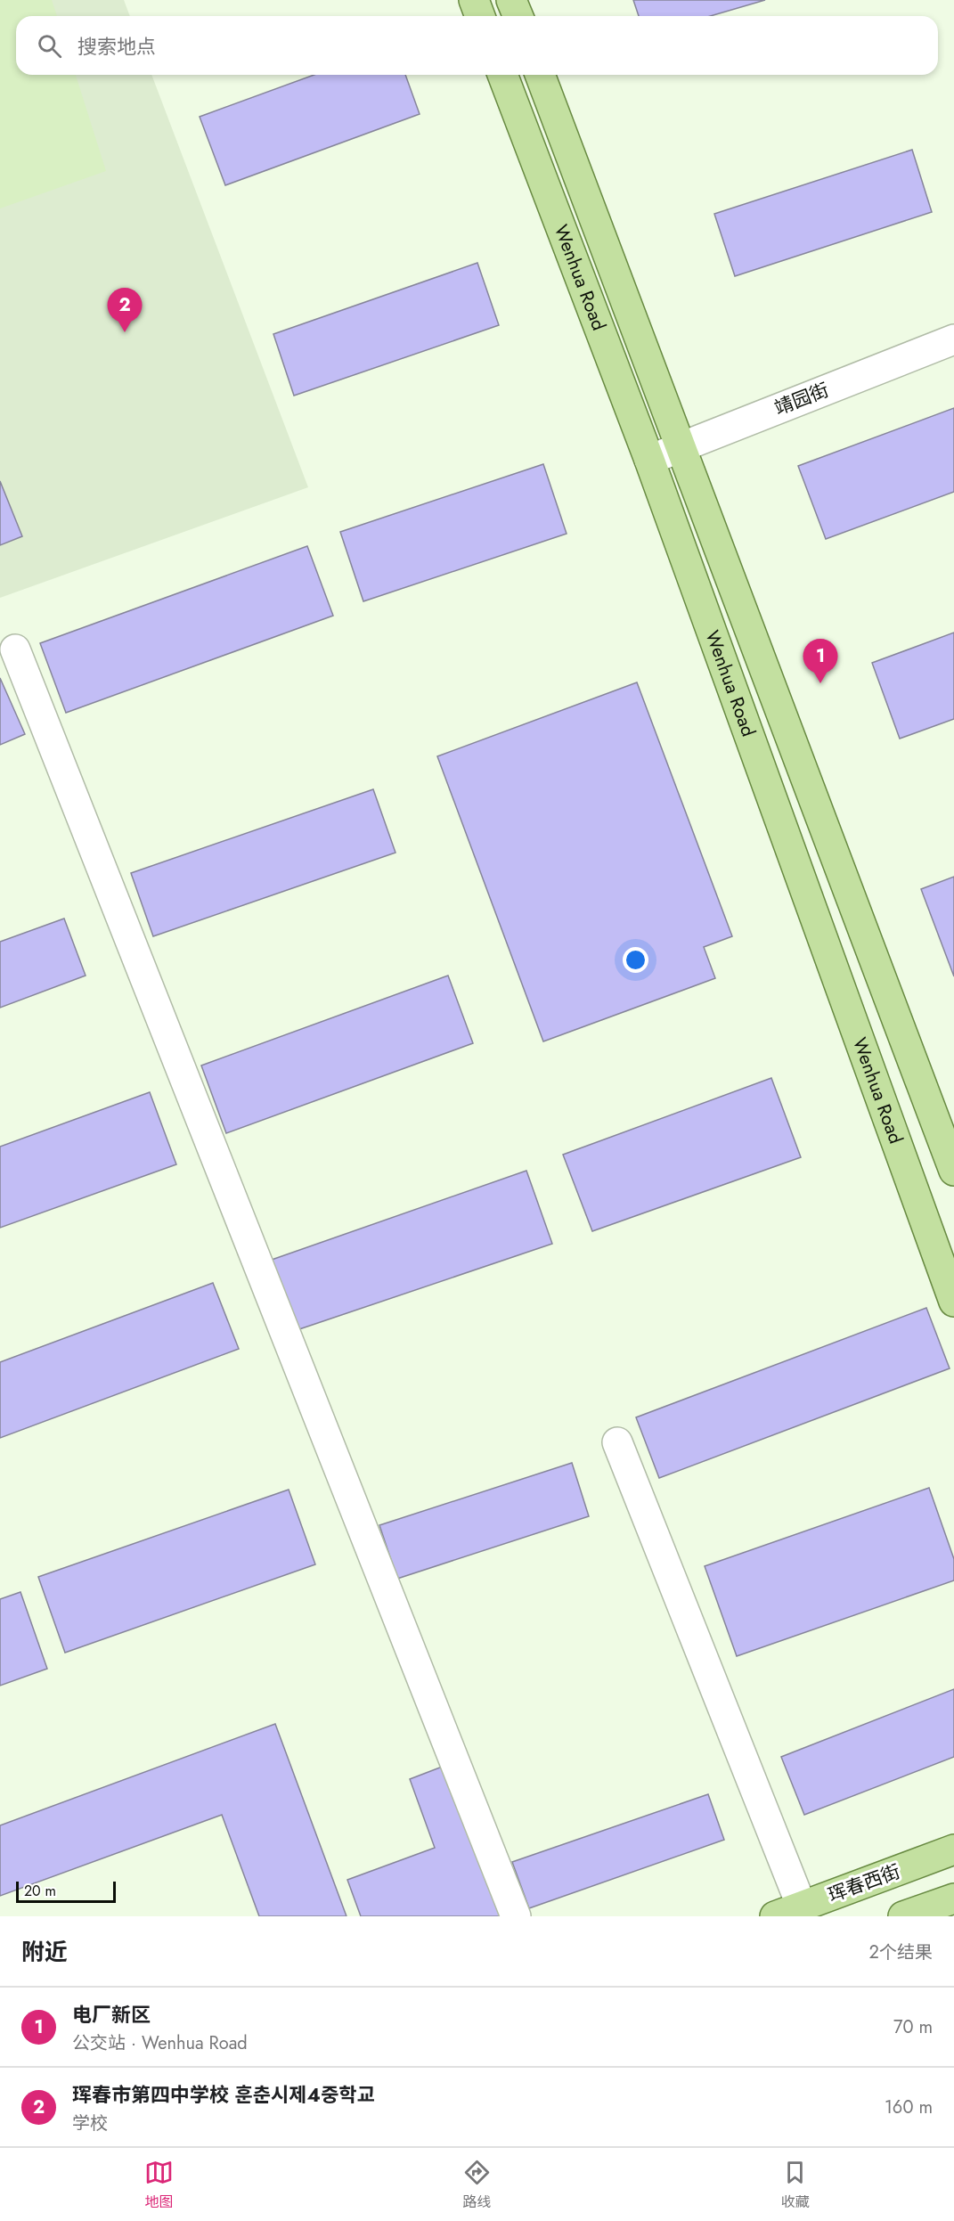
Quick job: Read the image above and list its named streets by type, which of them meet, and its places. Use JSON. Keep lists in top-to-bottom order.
{
  "streets": {
    "main road": ["Wenhua Road", "珲春西街"],
    "street": ["靖园街"]
  },
  "crossings": [
    ["Wenhua Road", "靖园街"]
  ],
  "scale_bar": "20 m",
  "page": {
    "search": "搜索地点",
    "pins": ["2", "1"],
    "scale": "20 m",
    "heading": ["附近", "2个结果"],
    "list": [
      {
        "mark": "1",
        "name": "电厂新区",
        "note": "公交站 · Wenhua Road",
        "value": "70 m"
      },
      {
        "mark": "2",
        "name": "珲春市第四中学校 훈춘시제4중학교",
        "note": "学校",
        "value": "160 m"
      }
    ],
    "nav": ["地图", "路线", "收藏"]
  }
}
